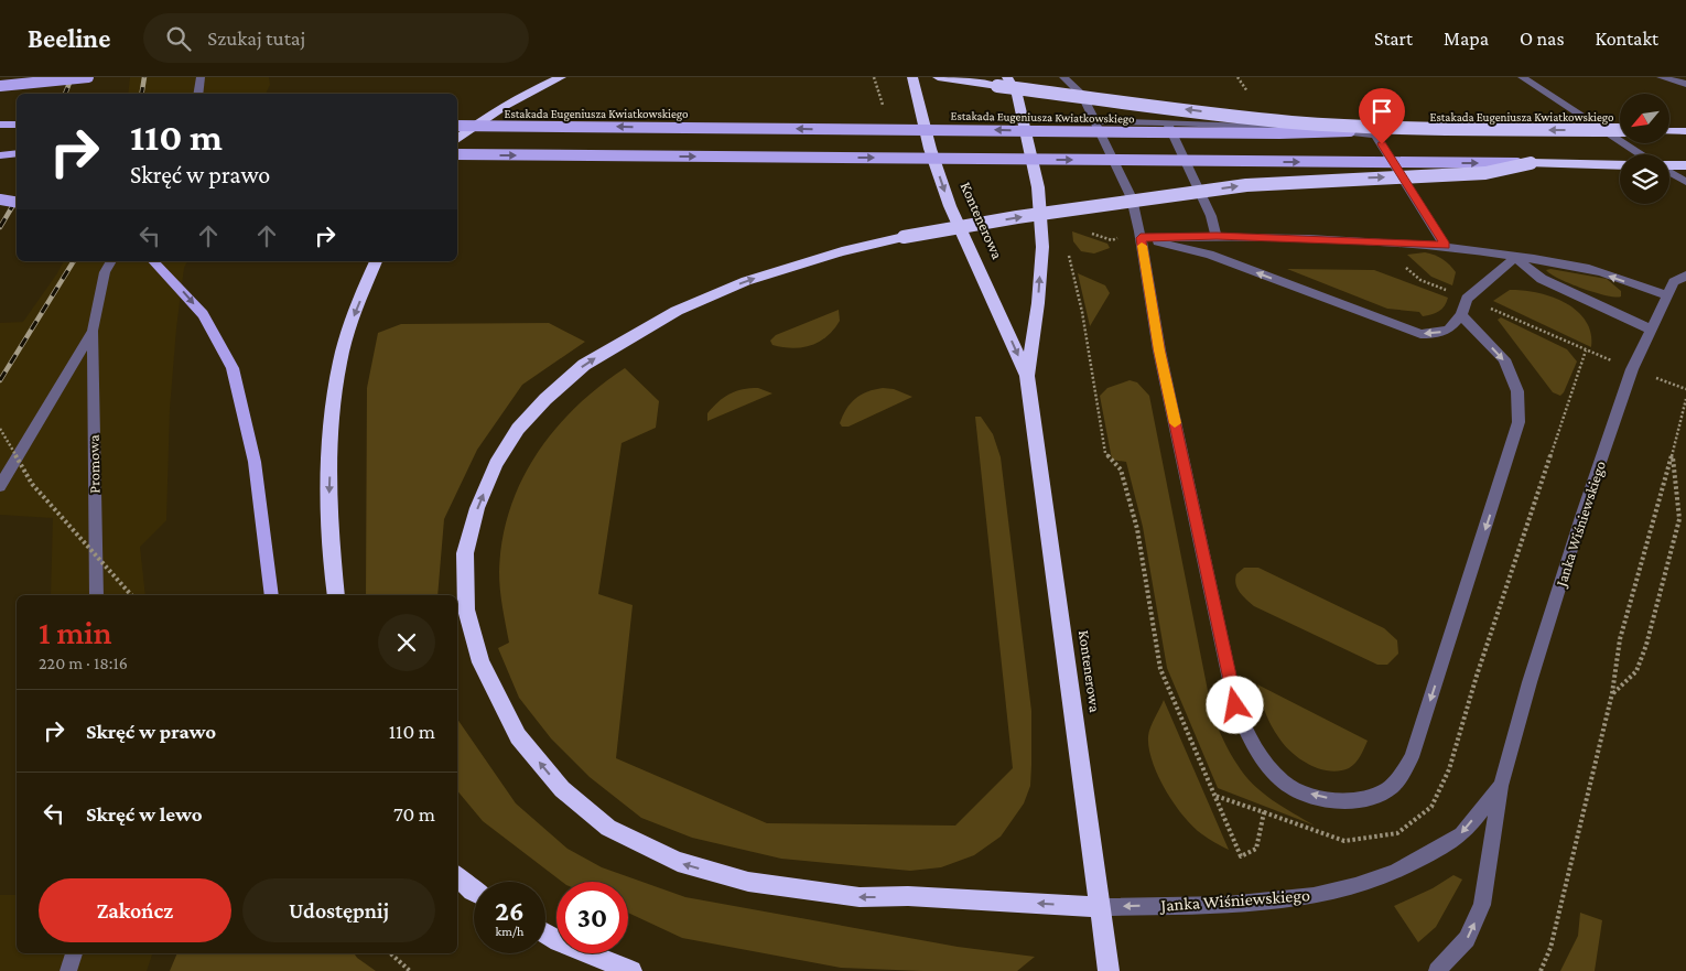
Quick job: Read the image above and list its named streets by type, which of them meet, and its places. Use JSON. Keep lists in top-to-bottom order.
{
  "streets": {
    "highway": ["Estakada Eugeniusza Kwiatkowskiego", "Kontenerowa"],
    "street": ["Promowa", "Janka Wiśniewskiego"]
  },
  "crossings": [
    ["Kontenerowa", "Janka Wiśniewskiego"]
  ],
  "north": "bottom left",
  "page": {
    "header": "Beeline",
    "search": "Szukaj tutaj",
    "nav": [
      "Start",
      "Mapa",
      "O nas",
      "Kontakt"
    ],
    "turn": ["110 m", "Skręć w prawo"],
    "heading": ["1 min", "220 m · 18:16"],
    "list": [
      {
        "name": "Skręć w prawo",
        "value": "110 m"
      },
      {
        "name": "Skręć w lewo",
        "value": "70 m"
      }
    ],
    "buttons": ["Zakończ", "Udostępnij"],
    "speed": "26 km/h",
    "limit": "30"
  }
}
